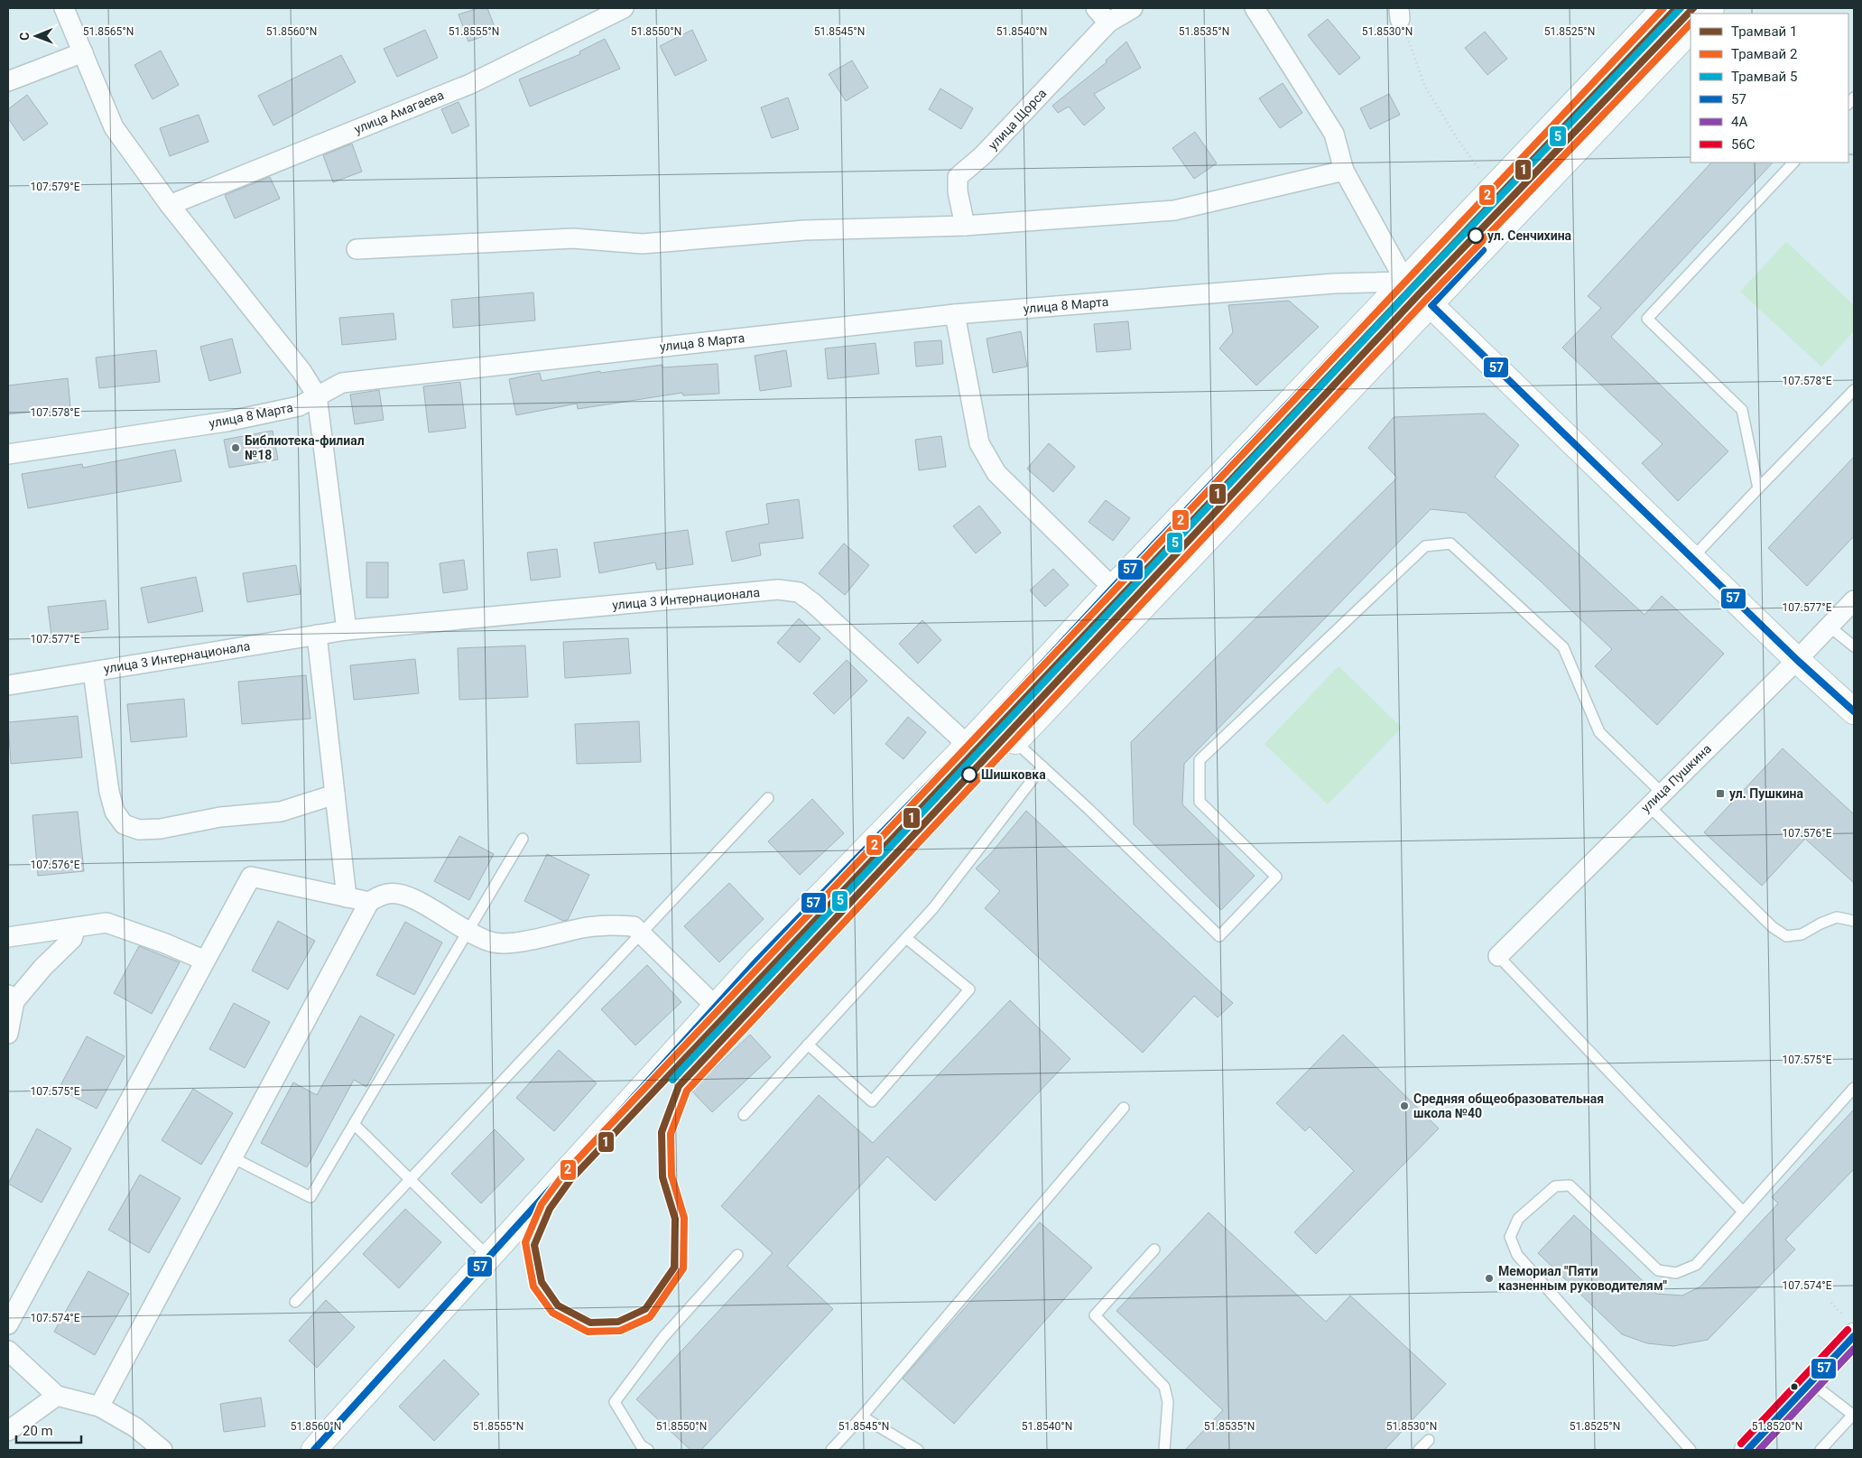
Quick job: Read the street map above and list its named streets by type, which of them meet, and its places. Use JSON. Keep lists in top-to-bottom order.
{
  "streets": {
    "street": [
      "улица Амагаева",
      "улица Щорса",
      "улица 8 Марта",
      "улица 3 Интернационала",
      "улица Пушкина"
    ]
  },
  "places": {
    "other": [
      "ул. Сенчихина",
      "Библиотека-филиал №18",
      "Шишковка",
      "Средняя общеобразовательная школа №40",
      "Мемориал \"Пяти казненным руководителям\""
    ],
    "transit": ["ул. Пушкина"]
  },
  "lines": [
    "tram line 1",
    "tram line 2",
    "tram line 5",
    "transit line 57",
    "transit line 56С",
    "transit line 4А"
  ],
  "legend": [
    "Трамвай 1",
    "Трамвай 2",
    "Трамвай 5",
    "57",
    "4А",
    "56С"
  ],
  "scale_bar": "20 m",
  "north": "left",
  "coordinates": [
    "51.8565°N",
    "51.8560°N",
    "51.8555°N",
    "51.8550°N",
    "51.8545°N",
    "51.8540°N",
    "51.8535°N",
    "51.8530°N",
    "51.8525°N",
    "107.579°E",
    "107.578°E",
    "107.577°E",
    "107.576°E",
    "107.575°E",
    "107.574°E",
    "51.8520°N"
  ]
}
